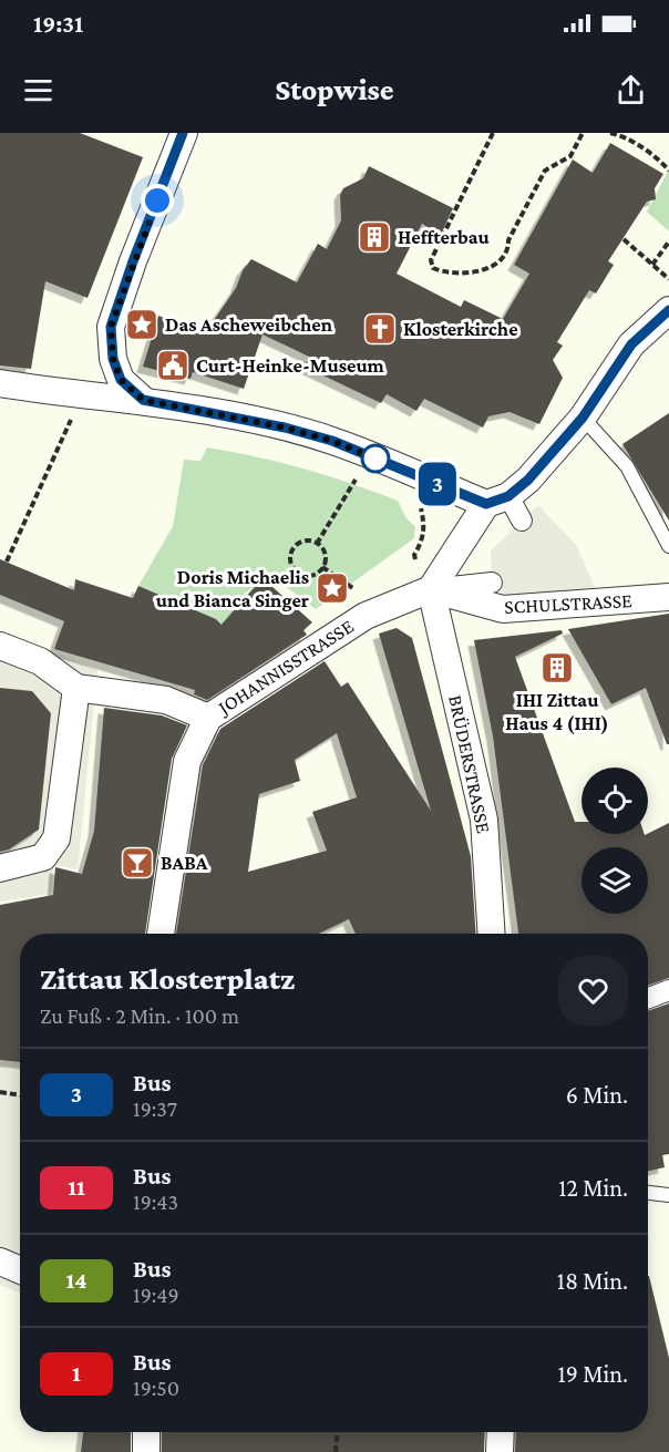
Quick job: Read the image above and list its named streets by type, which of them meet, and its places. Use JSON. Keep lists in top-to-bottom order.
{
  "streets": {
    "street": ["SCHULSTRASSE", "JOHANNISSTRASSE", "BRÜDERSTRASSE"]
  },
  "crossings": [
    ["SCHULSTRASSE", "JOHANNISSTRASSE"],
    ["SCHULSTRASSE", "BRÜDERSTRASSE"],
    ["JOHANNISSTRASSE", "BRÜDERSTRASSE"]
  ],
  "places": {
    "building": ["Heffterbau", "IHI Zittau Haus 4 (IHI)"],
    "place": ["Das Ascheweibchen", "Doris Michaelis und Bianca Singer"],
    "church": ["Klosterkirche"],
    "public building": ["Curt-Heinke-Museum"],
    "bar": ["BABA"]
  },
  "lines": ["bus line 3"],
  "page": {
    "status": "19:31",
    "header": "Stopwise",
    "on_map": "3",
    "heading": ["Zittau Klosterplatz", "Zu Fuß · 2 Min. · 100 m"],
    "list": [
      {
        "mark": "3",
        "name": "Bus",
        "note": "19:37",
        "value": "6 Min."
      },
      {
        "mark": "11",
        "name": "Bus",
        "note": "19:43",
        "value": "12 Min."
      },
      {
        "mark": "14",
        "name": "Bus",
        "note": "19:49",
        "value": "18 Min."
      },
      {
        "mark": "1",
        "name": "Bus",
        "note": "19:50",
        "value": "19 Min."
      }
    ]
  }
}
